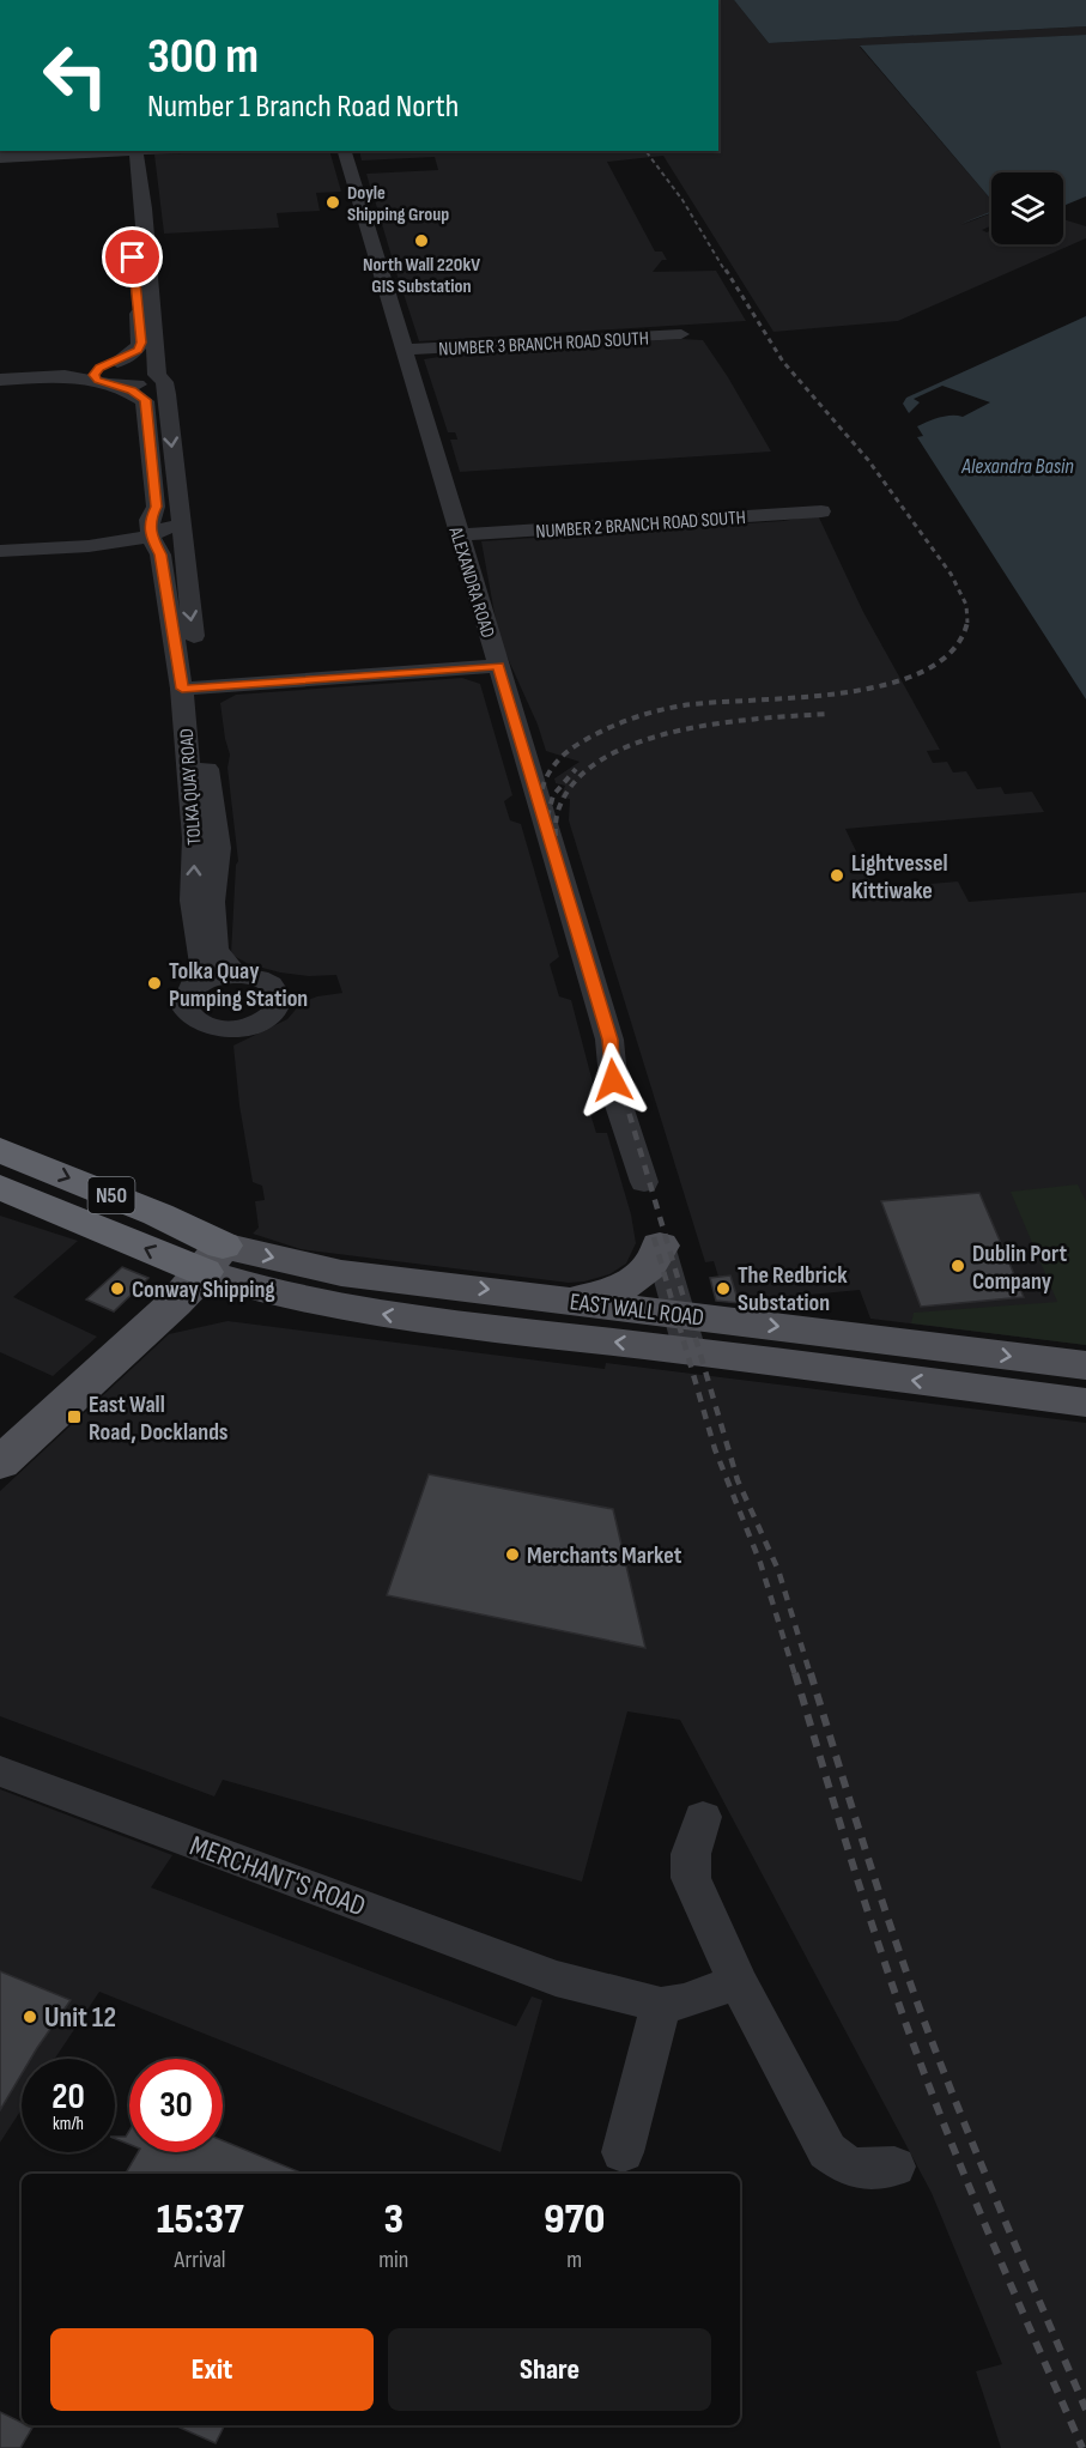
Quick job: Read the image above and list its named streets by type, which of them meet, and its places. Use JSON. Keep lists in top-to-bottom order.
{
  "streets": {
    "highway": ["N50"],
    "main road": ["EAST WALL ROAD"],
    "street": [
      "NUMBER 3 BRANCH ROAD SOUTH",
      "NUMBER 2 BRANCH ROAD SOUTH",
      "ALEXANDRA ROAD",
      "TOLKA QUAY ROAD",
      "MERCHANT'S ROAD"
    ]
  },
  "crossings": [
    ["NUMBER 3 BRANCH ROAD SOUTH", "ALEXANDRA ROAD"],
    ["NUMBER 2 BRANCH ROAD SOUTH", "ALEXANDRA ROAD"],
    ["N50", "EAST WALL ROAD"]
  ],
  "water": ["Alexandra Basin"],
  "places": {
    "other": [
      "Doyle Shipping Group",
      "North Wall 220kV GIS Substation",
      "Lightvessel Kittiwake",
      "Tolka Quay Pumping Station",
      "Dublin Port Company",
      "Conway Shipping",
      "The Redbrick Substation",
      "Merchants Market",
      "Unit 12"
    ],
    "transit": ["East Wall Road, Docklands"]
  },
  "page": {
    "turn": ["300 m", "Number 1 Branch Road North"],
    "speed": "20 km/h",
    "limit": "30",
    "eta": [
      "15:37",
      "Arrival",
      "3",
      "min",
      "970",
      "m"
    ],
    "buttons": ["Exit", "Share"]
  }
}
